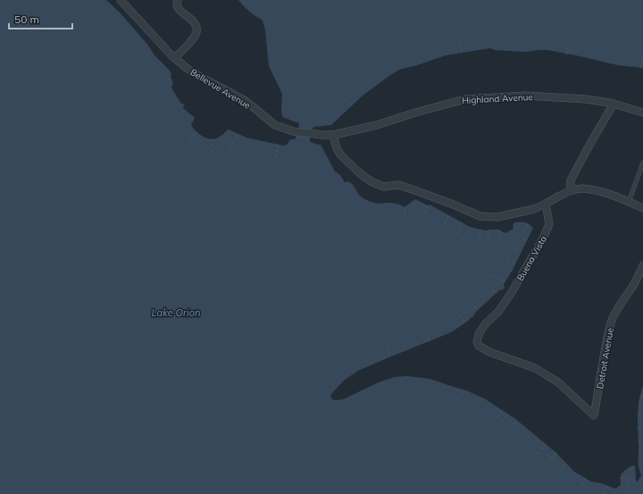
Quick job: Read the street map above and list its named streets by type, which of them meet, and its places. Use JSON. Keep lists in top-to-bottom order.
{
  "streets": {
    "street": [
      "Bellevue Avenue",
      "Highland Avenue",
      "Buena Vista",
      "Detroit Avenue"
    ]
  },
  "crossings": [
    ["Bellevue Avenue", "Highland Avenue"],
    ["Buena Vista", "Detroit Avenue"]
  ],
  "water": ["Lake Orion"],
  "scale_bar": "50 m"
}
